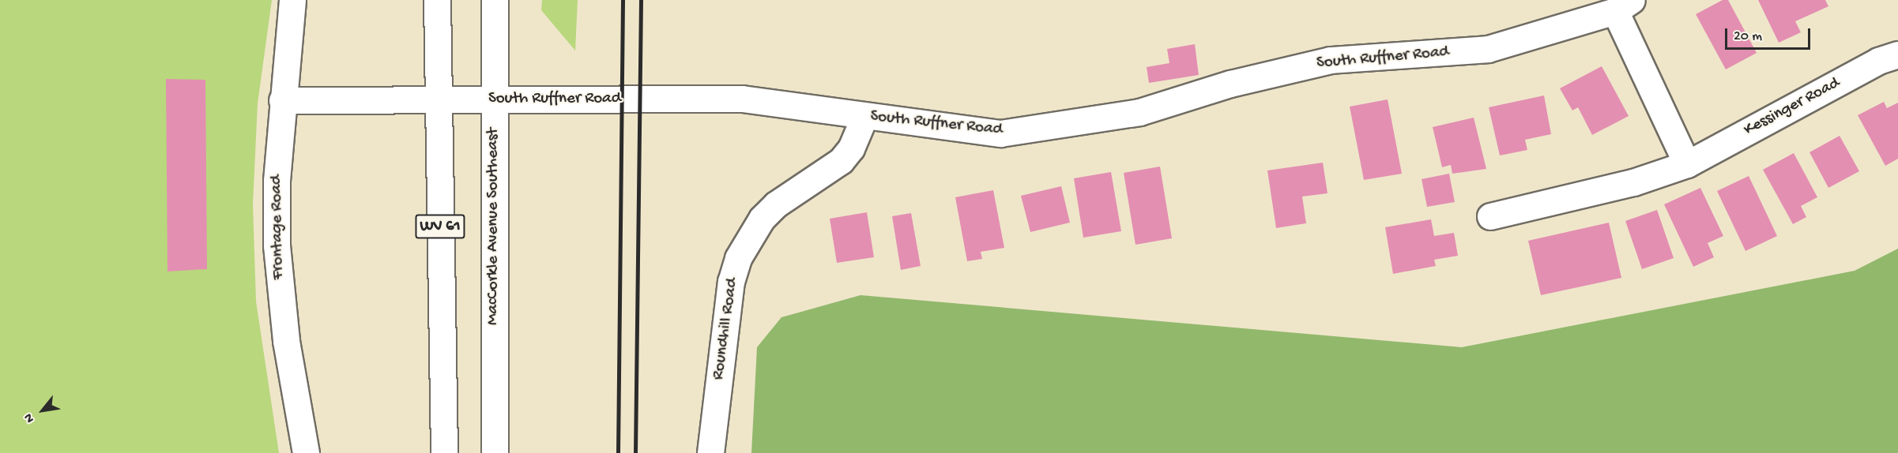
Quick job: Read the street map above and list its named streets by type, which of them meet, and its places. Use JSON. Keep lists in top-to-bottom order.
{
  "streets": {
    "street": [
      "South Ruffner Road",
      "Kessinger Road",
      "WV 61",
      "MacCorkle Avenue Southeast",
      "Frontage Road",
      "Roundhill Road"
    ]
  },
  "crossings": [
    ["South Ruffner Road", "WV 61"],
    ["South Ruffner Road", "MacCorkle Avenue Southeast"],
    ["South Ruffner Road", "Frontage Road"],
    ["South Ruffner Road", "Roundhill Road"]
  ],
  "scale_bar": "20 m",
  "north": "bottom left"
}
